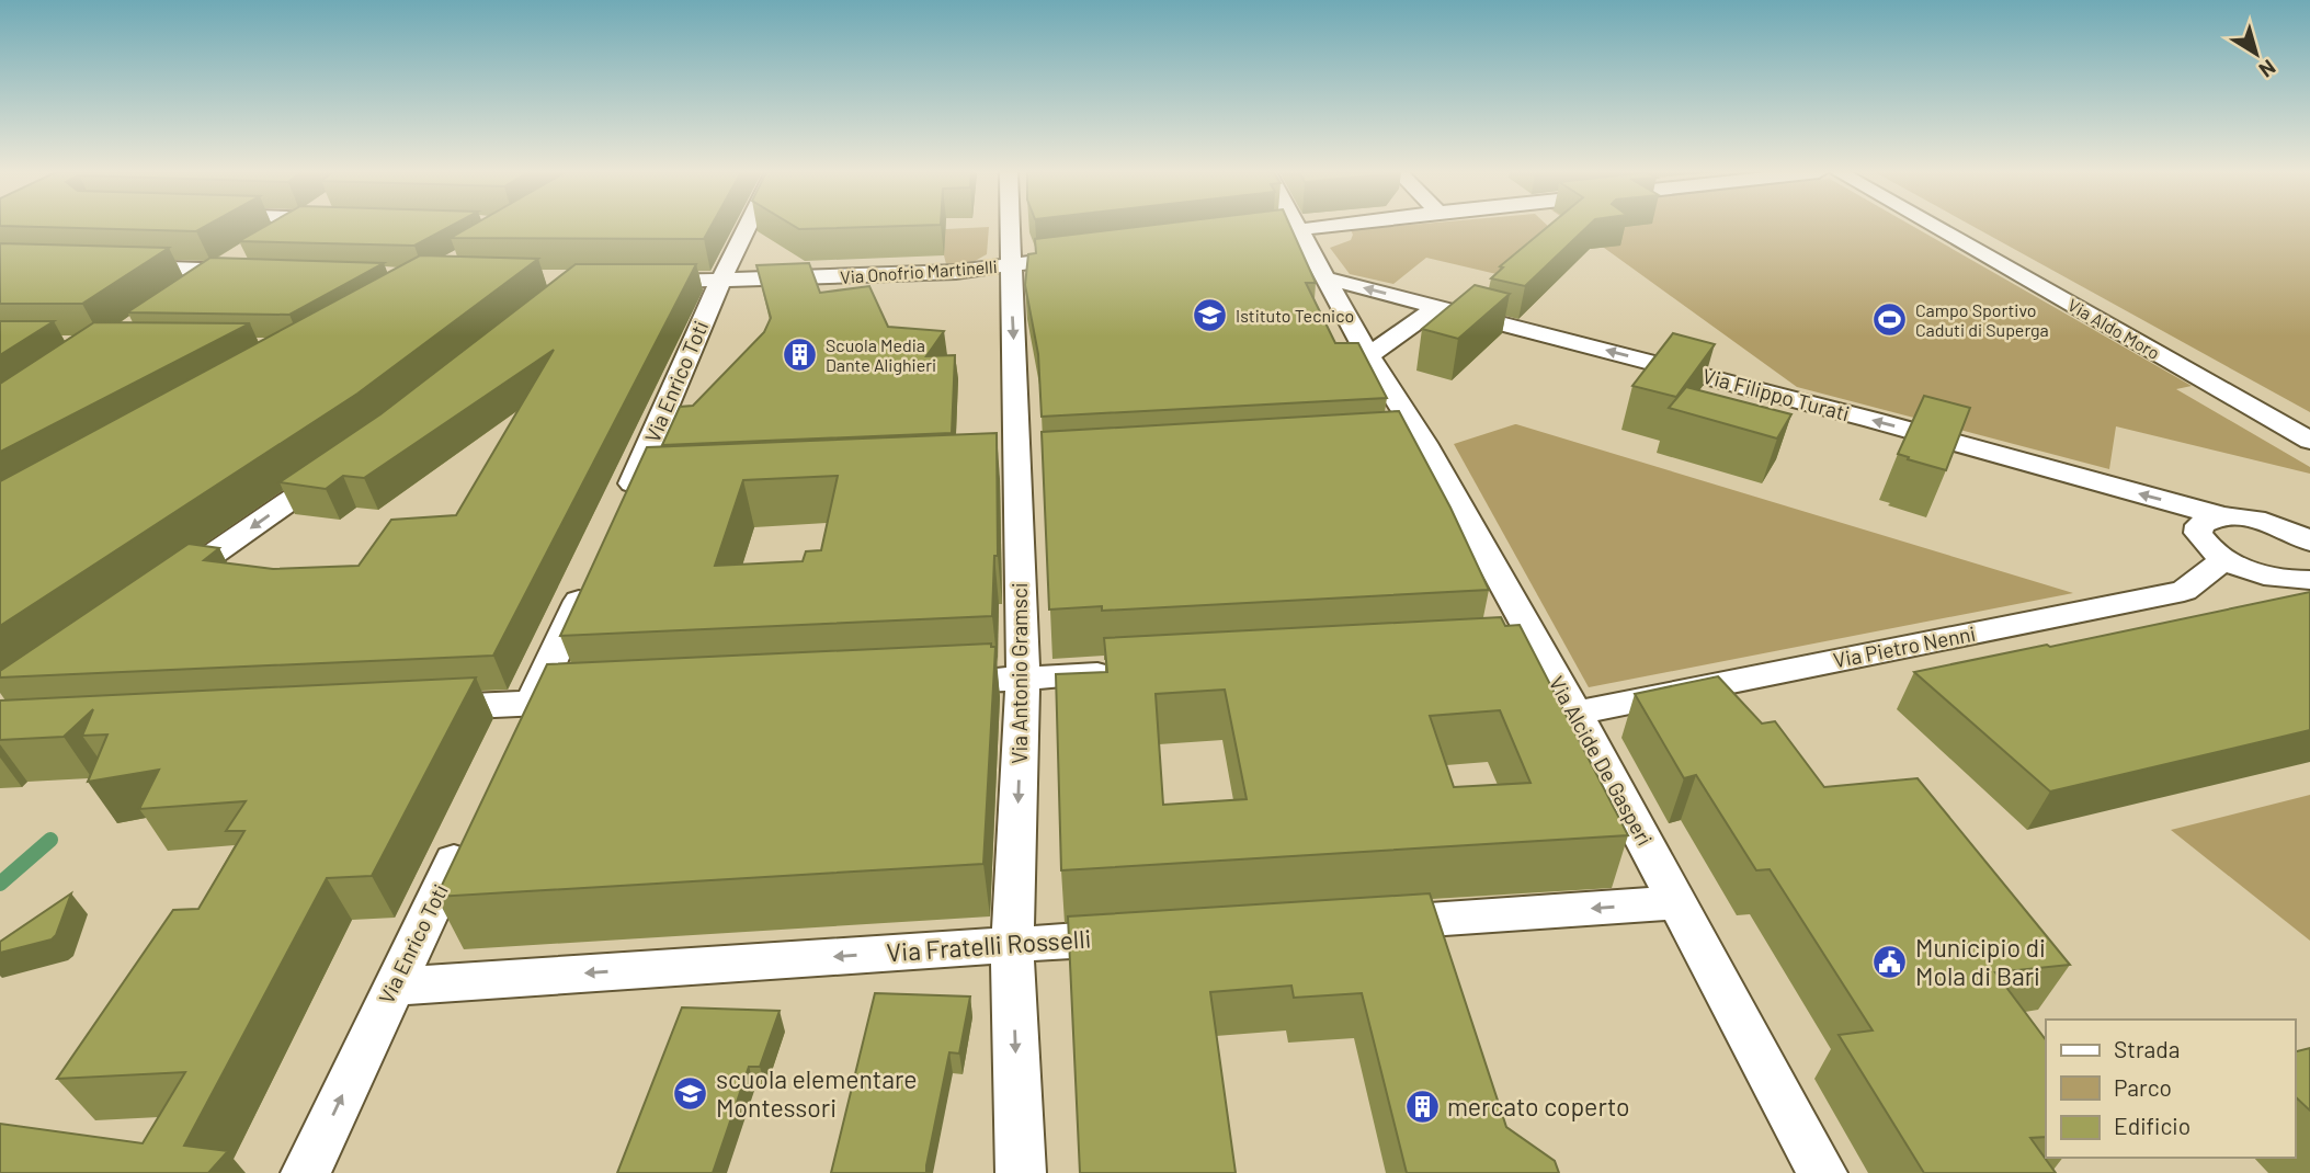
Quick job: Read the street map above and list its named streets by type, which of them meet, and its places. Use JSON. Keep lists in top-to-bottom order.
{
  "streets": {
    "street": [
      "Via Onofrio Martinelli",
      "Via Aldo Moro",
      "Via Enrico Toti",
      "Via Filippo Turati",
      "Via Pietro Nenni",
      "Via Antonio Gramsci",
      "Via Alcide De Gasperi",
      "Via Fratelli Rosselli"
    ]
  },
  "crossings": [
    ["Via Onofrio Martinelli", "Via Enrico Toti"],
    ["Via Onofrio Martinelli", "Via Antonio Gramsci"],
    ["Via Enrico Toti", "Via Fratelli Rosselli"],
    ["Via Filippo Turati", "Via Alcide De Gasperi"],
    ["Via Pietro Nenni", "Via Alcide De Gasperi"],
    ["Via Antonio Gramsci", "Via Fratelli Rosselli"]
  ],
  "one_way": ["Via Filippo Turati", "Via Antonio Gramsci"],
  "places": {
    "school or university": ["Istituto Tecnico", "scuola elementare Montessori"],
    "sports": ["Campo Sportivo Caduti di Superga"],
    "building": ["Scuola Media Dante Alighieri", "mercato coperto"],
    "public building": ["Municipio di Mola di Bari"]
  },
  "legend": ["Strada", "Parco", "Edificio"],
  "north": "bottom right"
}
